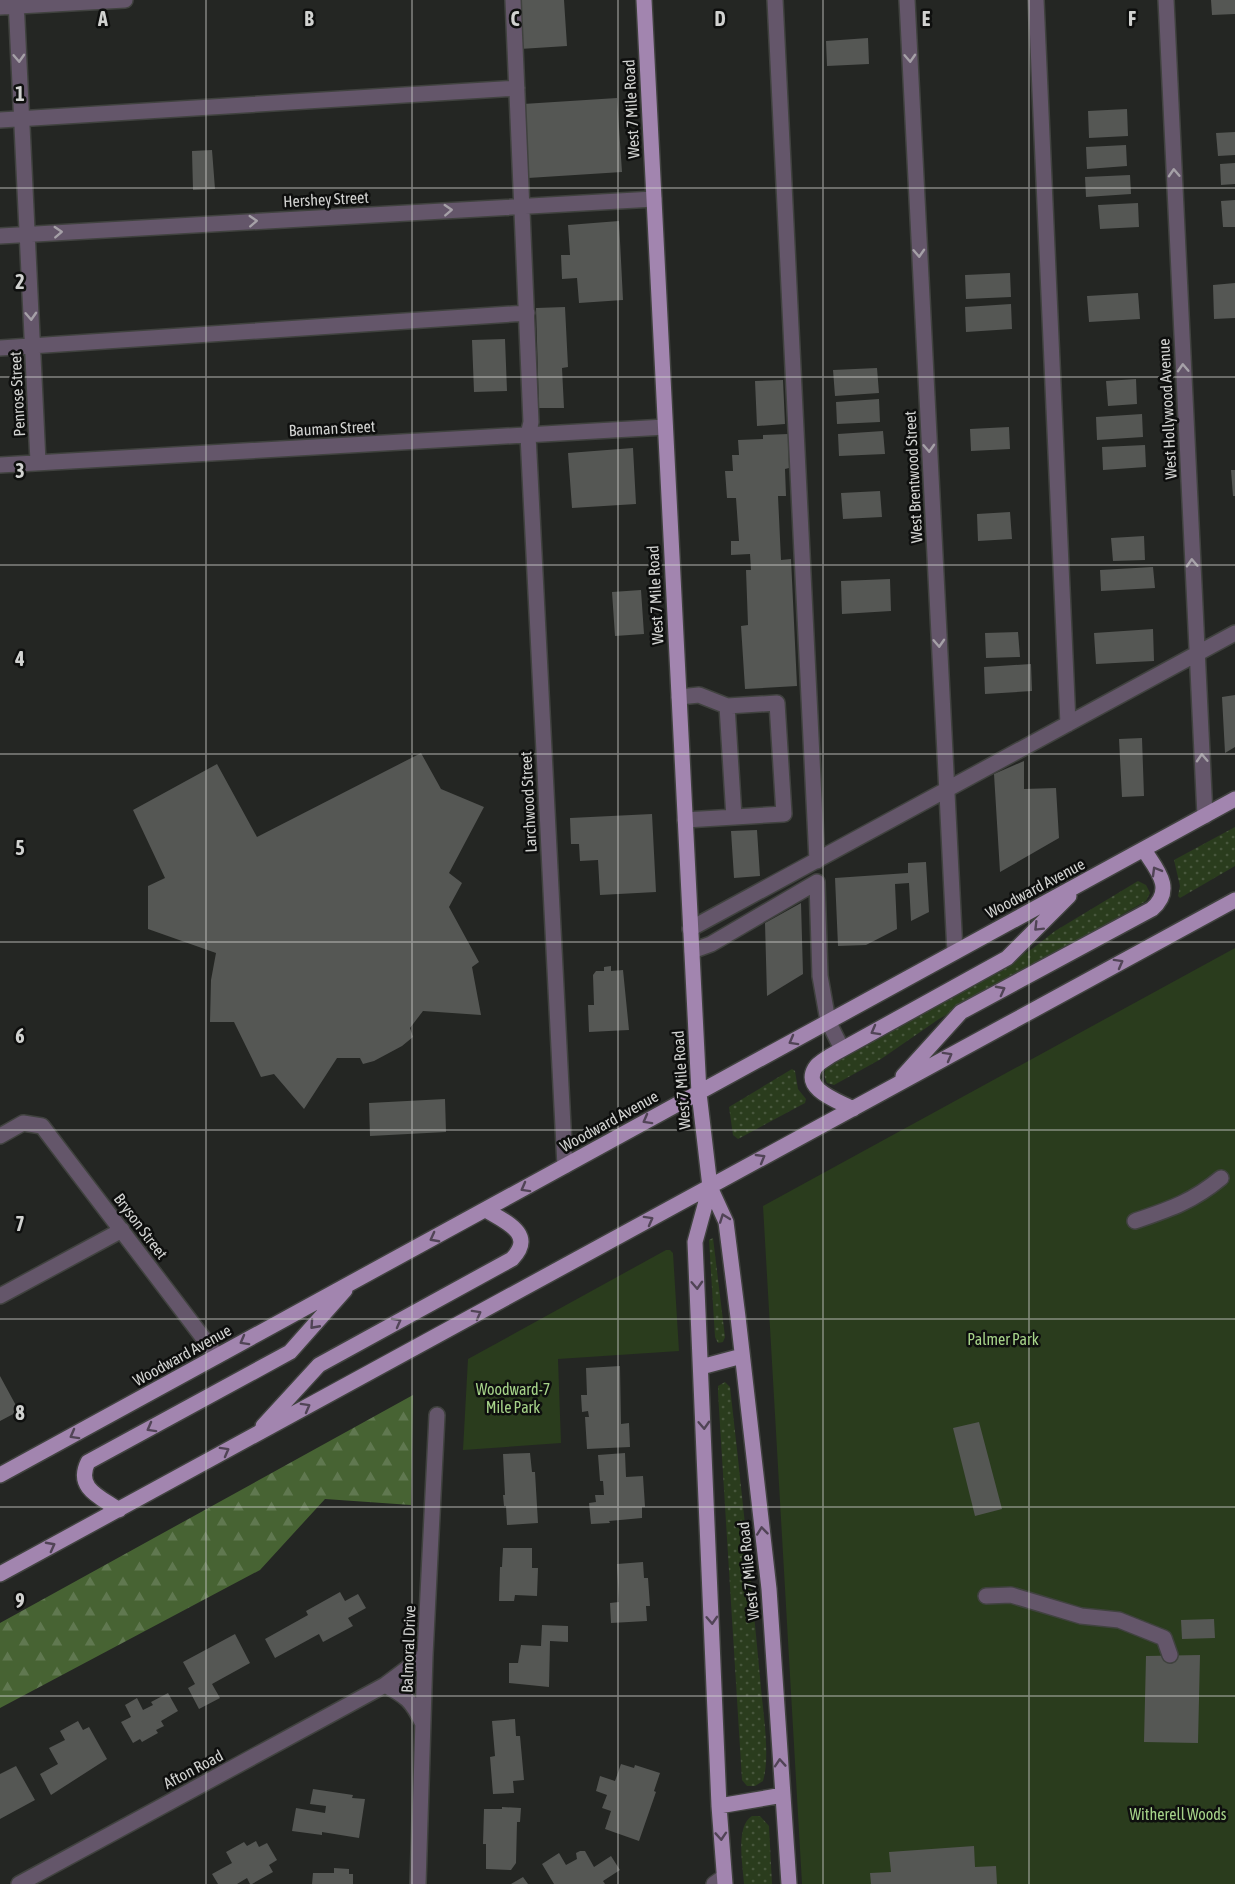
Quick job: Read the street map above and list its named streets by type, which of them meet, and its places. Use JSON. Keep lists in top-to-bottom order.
{
  "streets": {
    "main road": ["West 7 Mile Road", "Woodward Avenue"],
    "street": [
      "Hershey Street",
      "Penrose Street",
      "West Hollywood Avenue",
      "Bauman Street",
      "West Brentwood Street",
      "Larchwood Street",
      "Bryson Street",
      "Balmoral Drive",
      "Afton Road"
    ]
  },
  "crossings": [
    ["West 7 Mile Road", "Hershey Street"],
    ["West 7 Mile Road", "Bauman Street"],
    ["West 7 Mile Road", "Woodward Avenue"],
    ["Hershey Street", "Penrose Street"],
    ["Hershey Street", "Larchwood Street"],
    ["Penrose Street", "Bauman Street"],
    ["West Hollywood Avenue", "Woodward Avenue"],
    ["Bauman Street", "Larchwood Street"],
    ["West Brentwood Street", "Woodward Avenue"],
    ["Larchwood Street", "Woodward Avenue"],
    ["Woodward Avenue", "Bryson Street"],
    ["Balmoral Drive", "Afton Road"]
  ],
  "one_way": ["Penrose Street"],
  "parks": ["Palmer Park", "Woodward-7 Mile Park", "Witherell Woods"],
  "grid": {
    "columns": [
      "A",
      "B",
      "C",
      "D",
      "E",
      "F"
    ],
    "rows": [
      "1",
      "2",
      "3",
      "4",
      "5",
      "6",
      "7",
      "8",
      "9"
    ]
  }
}
